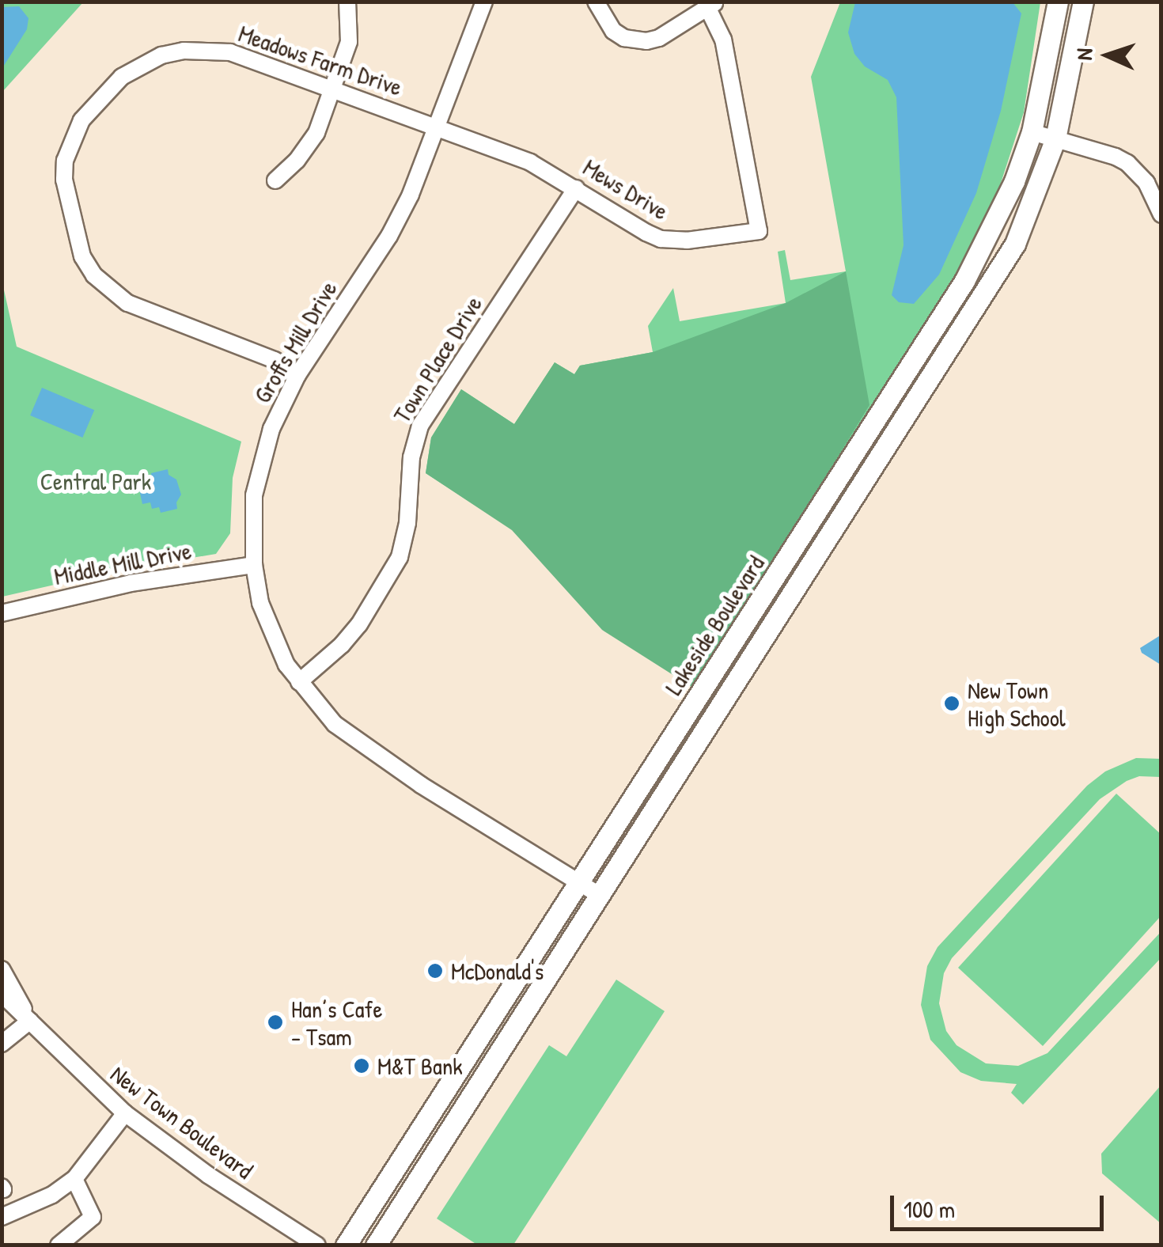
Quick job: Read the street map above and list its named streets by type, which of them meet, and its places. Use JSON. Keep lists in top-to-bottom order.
{
  "streets": {
    "main road": ["Lakeside Boulevard"],
    "street": [
      "Meadows Farm Drive",
      "Mews Drive",
      "Groffs Mill Drive",
      "Town Place Drive",
      "Middle Mill Drive",
      "New Town Boulevard"
    ]
  },
  "crossings": [
    ["Meadows Farm Drive", "Mews Drive"],
    ["Meadows Farm Drive", "Groffs Mill Drive"],
    ["Mews Drive", "Groffs Mill Drive"],
    ["Mews Drive", "Town Place Drive"],
    ["Groffs Mill Drive", "Town Place Drive"],
    ["Groffs Mill Drive", "Middle Mill Drive"],
    ["Groffs Mill Drive", "Lakeside Boulevard"]
  ],
  "parks": ["Central Park"],
  "places": [
    "New Town High School",
    "McDonald's",
    "Han’s Cafe - Tsam",
    "M&T Bank"
  ],
  "scale_bar": "100 m",
  "north": "left"
}
